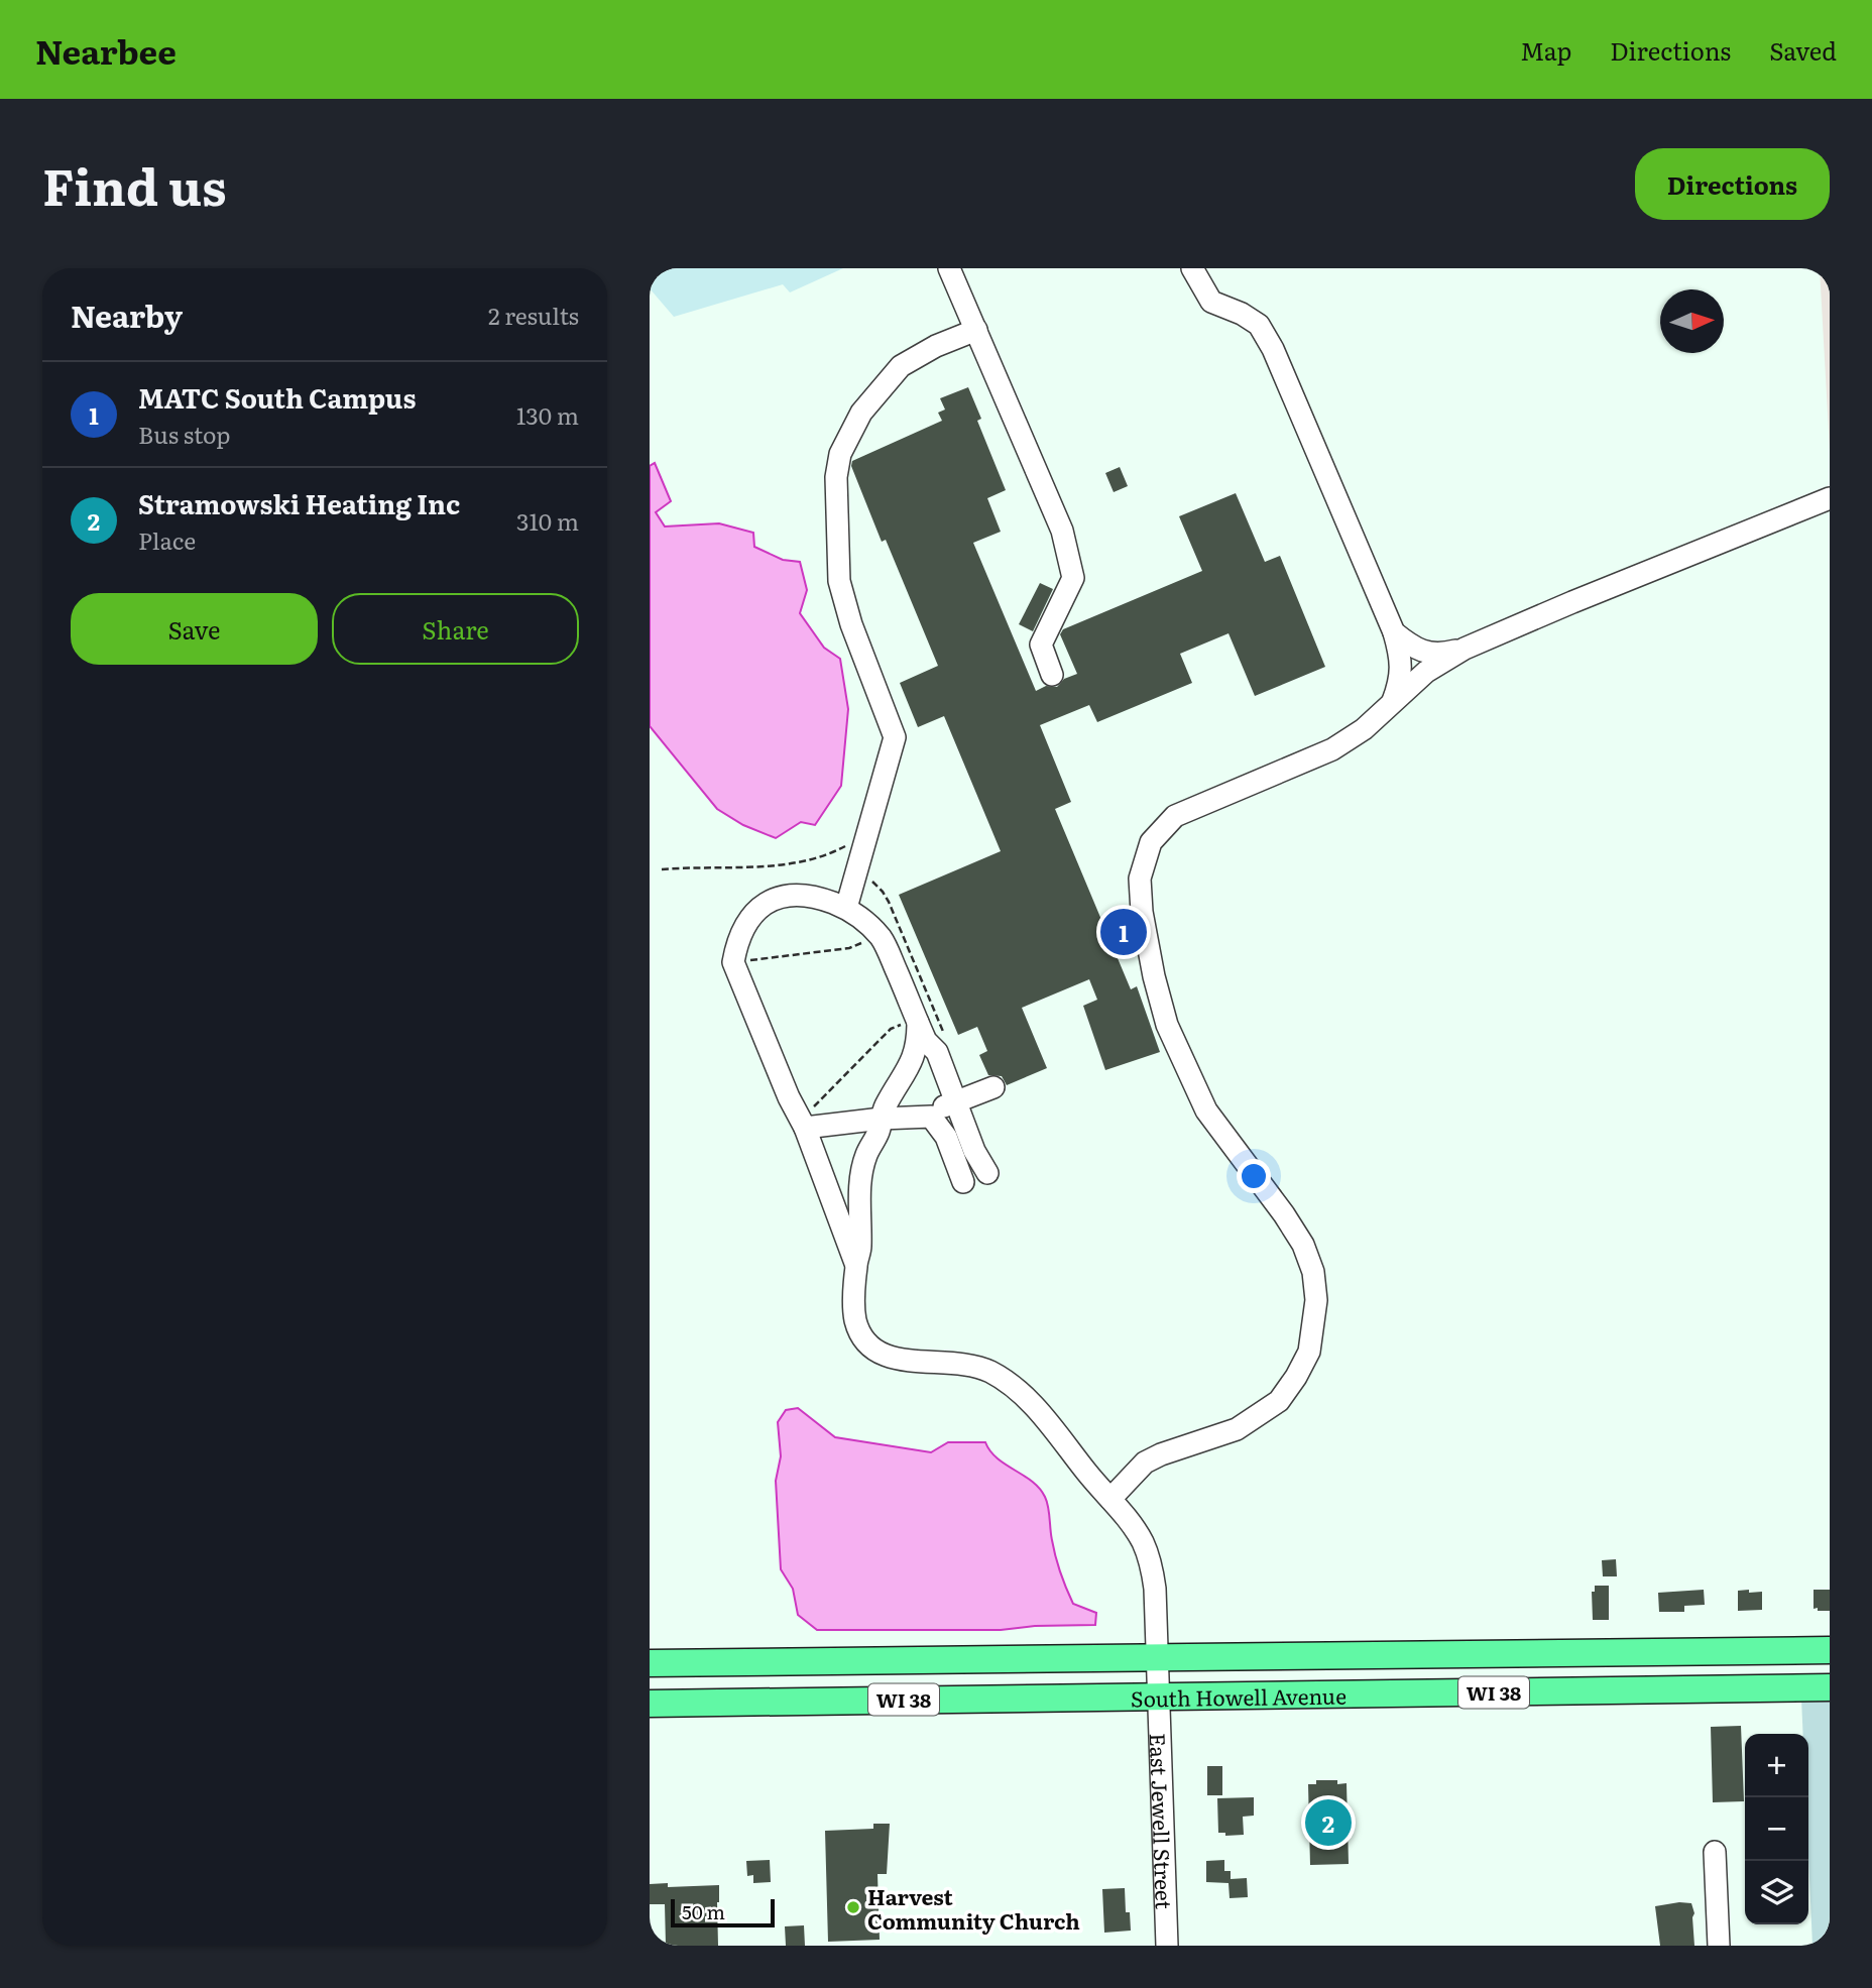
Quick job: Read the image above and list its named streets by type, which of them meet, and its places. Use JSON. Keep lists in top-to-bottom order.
{
  "streets": {
    "main road": ["WI 38", "South Howell Avenue"],
    "street": ["East Jewell Street"]
  },
  "crossings": [
    ["South Howell Avenue", "East Jewell Street"]
  ],
  "places": ["Harvest Community Church"],
  "scale_bar": "50 m",
  "north": "right",
  "page": {
    "header": "Nearbee",
    "nav": ["Map", "Directions", "Saved"],
    "title": "Find us",
    "buttons": [
      "Directions",
      ["Save", "Share"]
    ],
    "heading": ["Nearby", "2 results"],
    "list": [
      {
        "mark": "1",
        "name": "MATC South Campus",
        "note": "Bus stop",
        "value": "130 m"
      },
      {
        "mark": "2",
        "name": "Stramowski Heating Inc",
        "note": "Place",
        "value": "310 m"
      }
    ],
    "pins": ["1", "2"],
    "map_buttons": ["+", "−"],
    "scale": "50 m"
  }
}
